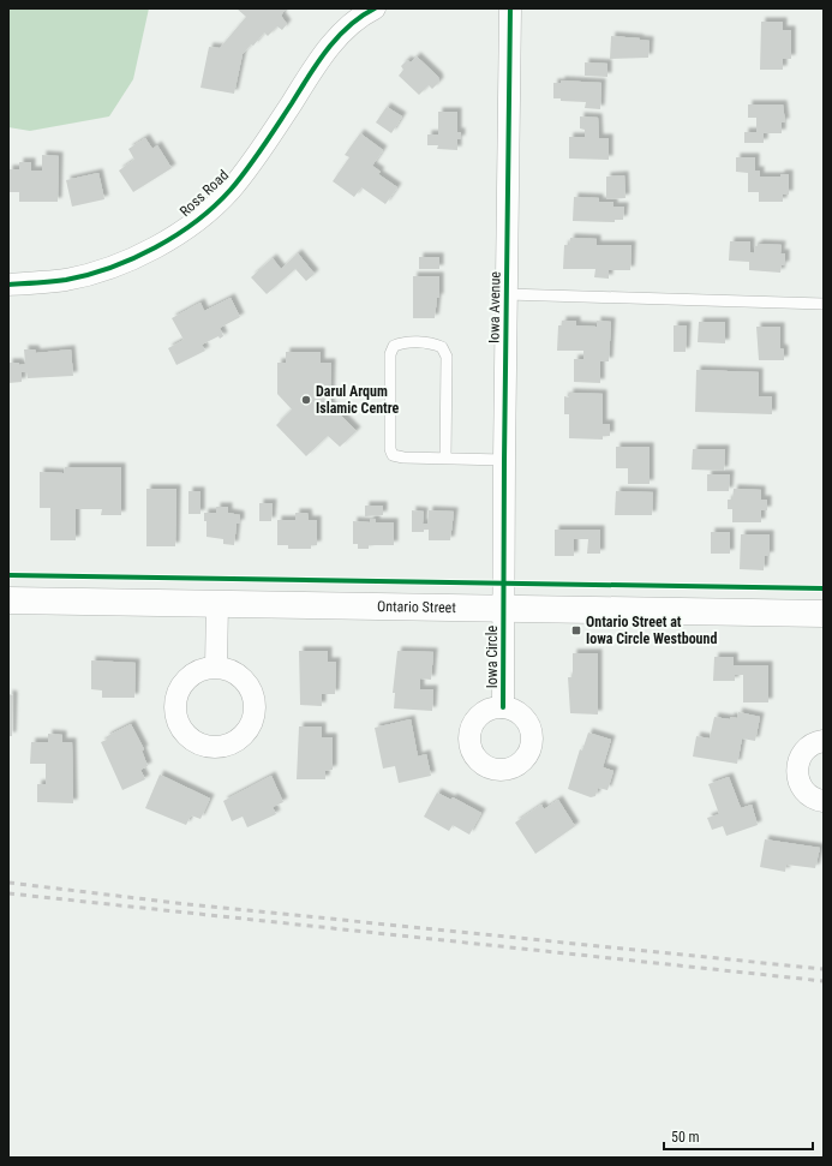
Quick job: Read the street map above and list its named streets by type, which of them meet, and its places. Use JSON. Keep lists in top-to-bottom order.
{
  "streets": {
    "main road": ["Ontario Street"],
    "street": ["Ross Road", "Iowa Avenue", "Iowa Circle"]
  },
  "crossings": [
    ["Iowa Avenue", "Ontario Street"],
    ["Iowa Avenue", "Iowa Circle"],
    ["Ontario Street", "Iowa Circle"]
  ],
  "places": {
    "other": ["Darul Arqum Islamic Centre"],
    "transit": ["Ontario Street at Iowa Circle Westbound"]
  },
  "scale_bar": "50 m"
}
